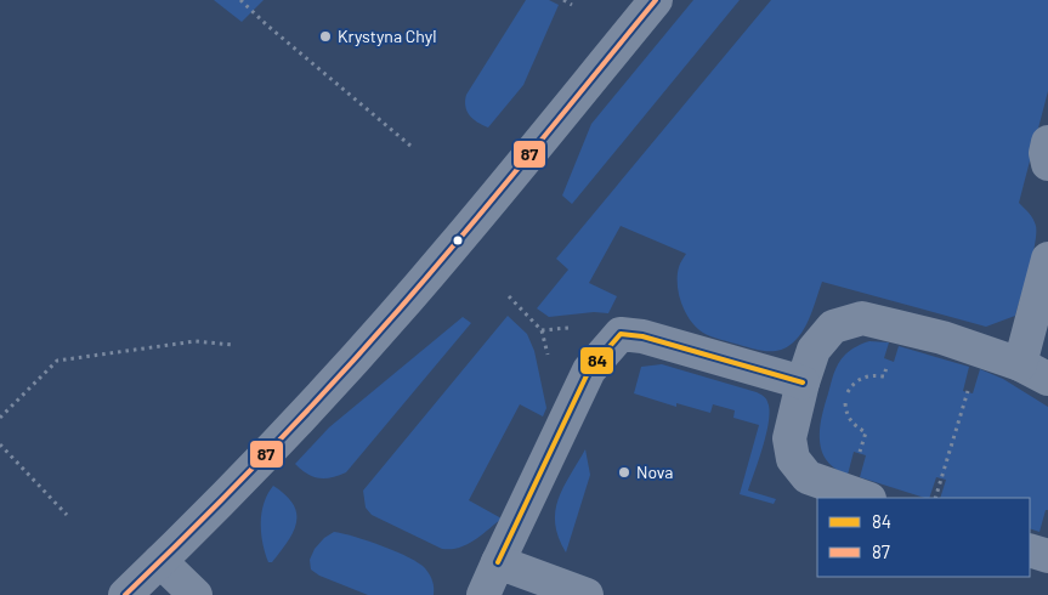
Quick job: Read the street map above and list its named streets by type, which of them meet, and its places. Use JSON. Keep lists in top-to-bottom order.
{
  "places": ["Krystyna Chyl", "Nova"],
  "lines": ["transit line 87", "transit line 84"],
  "legend": ["84", "87"]
}
